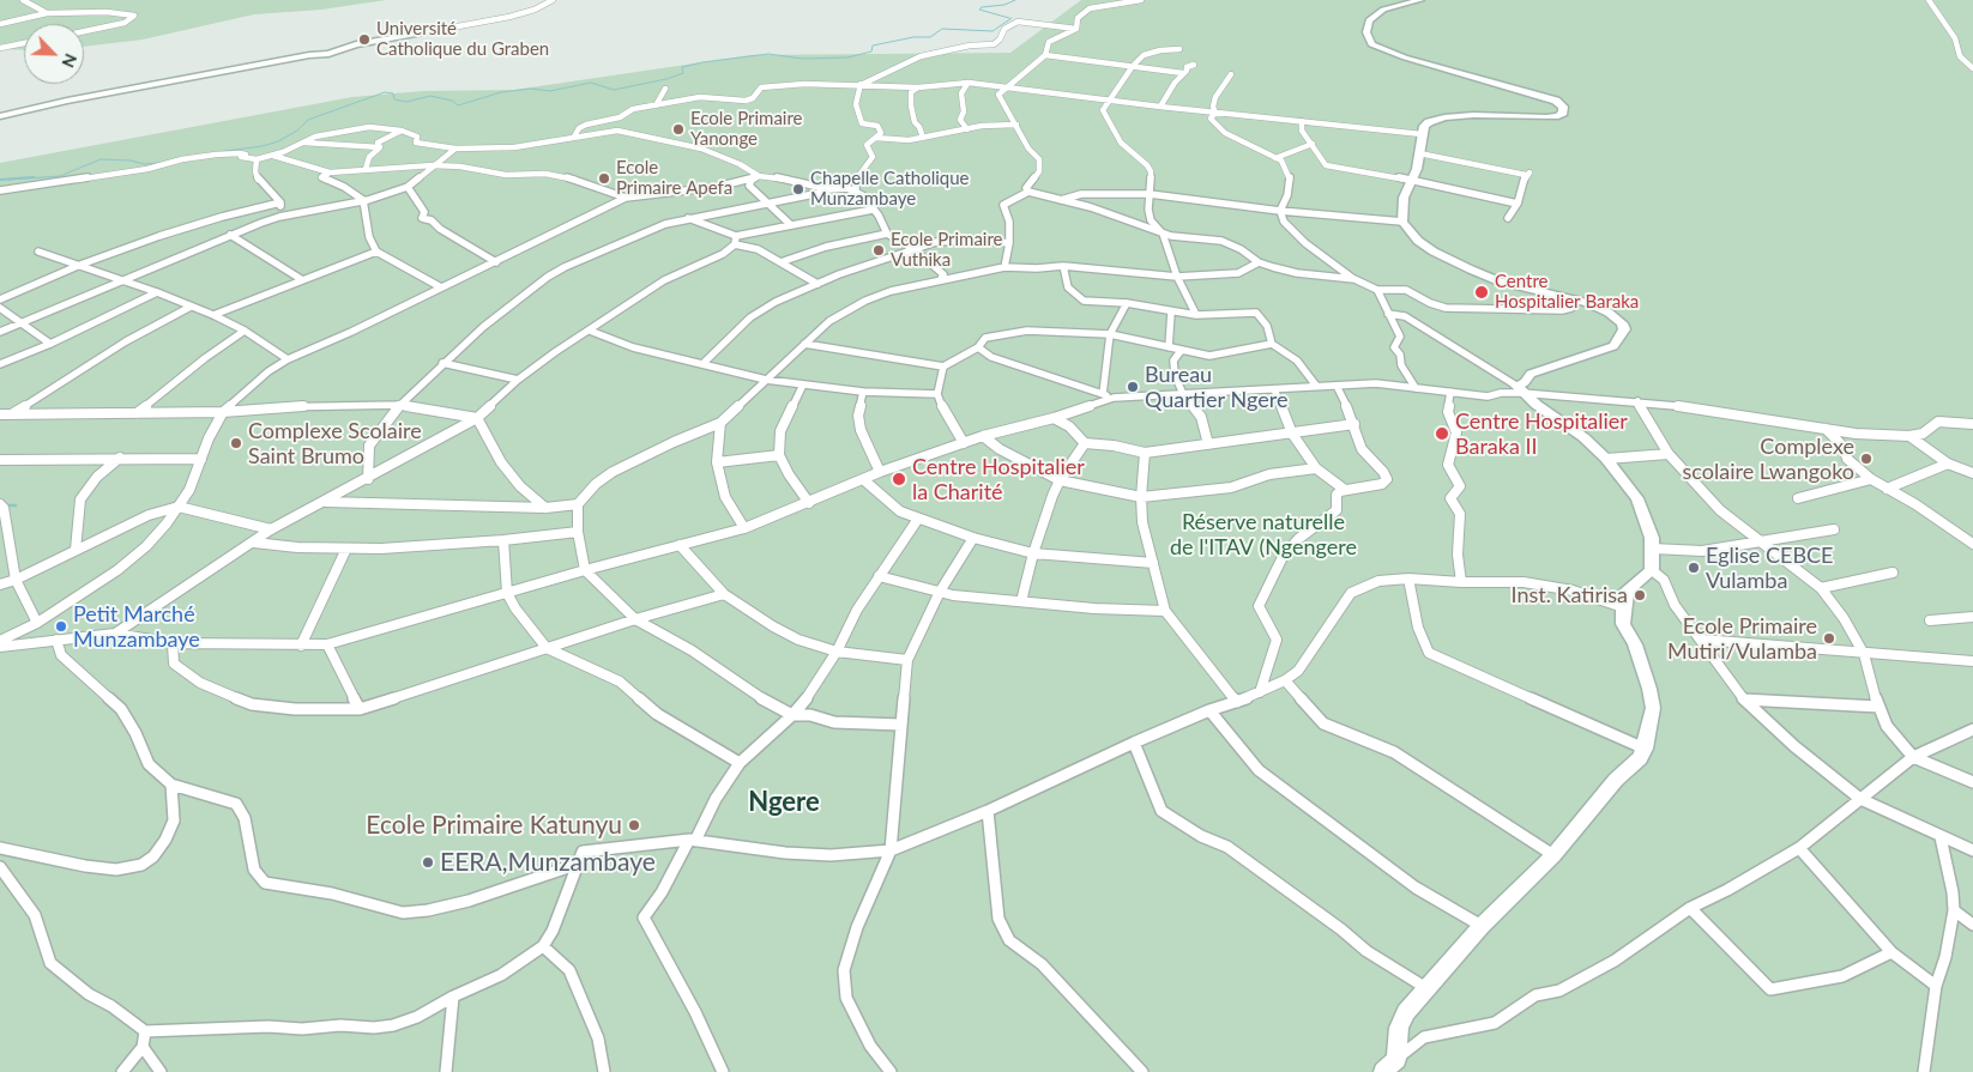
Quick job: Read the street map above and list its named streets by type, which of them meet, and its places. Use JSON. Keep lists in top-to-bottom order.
{
  "districts": ["Ngere"],
  "parks": ["Réserve naturelle de l'ITAV (Ngengere"],
  "places": [
    "Université Catholique du Graben",
    "Ecole Primaire Yanonge",
    "Ecole Primaire Apefa",
    "Chapelle Catholique Munzambaye",
    "Ecole Primaire Vuthika",
    "Centre Hospitalier Baraka",
    "Bureau Quartier Ngere",
    "Centre Hospitalier Baraka II",
    "Complexe Scolaire Saint Brumo",
    "Complexe scolaire Lwangoko",
    "Centre Hospitalier la Charité",
    "Eglise CEBCE Vulamba",
    "Inst. Katirisa",
    "Petit Marché Munzambaye",
    "Ecole Primaire Mutiri/Vulamba",
    "Ecole Primaire Katunyu",
    "EERA,Munzambaye"
  ],
  "north": "bottom right"
}
